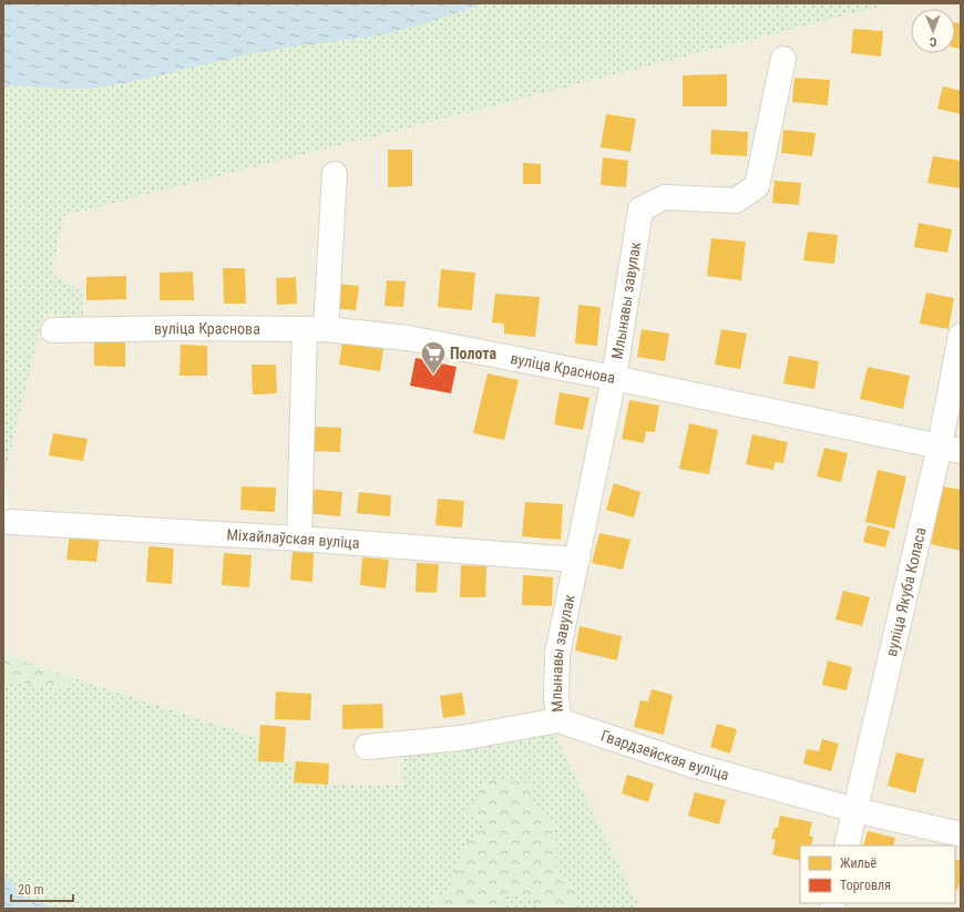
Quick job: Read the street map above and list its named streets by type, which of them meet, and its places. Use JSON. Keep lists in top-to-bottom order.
{
  "streets": {
    "street": [
      "Млынавы завулак",
      "вуліца Краснова",
      "Міхайлаўская вуліца",
      "вуліца Якуба Коласа",
      "Гвардзейская вуліца"
    ]
  },
  "crossings": [
    ["Млынавы завулак", "вуліца Краснова"],
    ["Млынавы завулак", "Міхайлаўская вуліца"],
    ["Млынавы завулак", "Гвардзейская вуліца"],
    ["вуліца Краснова", "вуліца Якуба Коласа"],
    ["вуліца Якуба Коласа", "Гвардзейская вуліца"]
  ],
  "places": {
    "supermarket": ["Полота"]
  },
  "legend": ["Жильё", "Торговля"],
  "scale_bar": "20 m",
  "north": "bottom"
}
